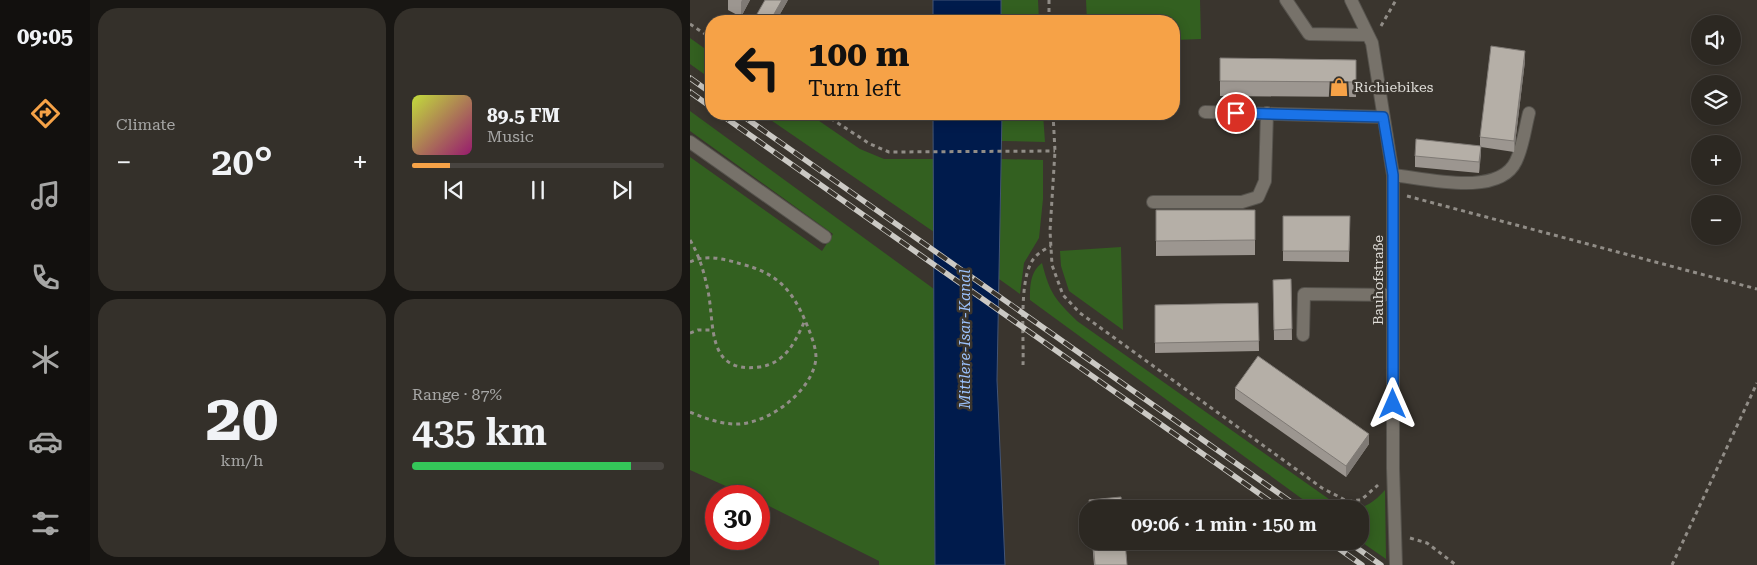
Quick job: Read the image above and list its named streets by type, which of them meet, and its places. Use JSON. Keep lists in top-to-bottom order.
{
  "streets": {
    "street": ["Bauhofstraße"]
  },
  "water": ["Mittlere-Isar-Kanal"],
  "places": {
    "shop": ["Richiebikes"]
  },
  "page": {
    "tabs": "09:05",
    "tile": [
      "Climate",
      ["20", "km/h"],
      ["Range · 87%", "435 km"]
    ],
    "map_buttons": ["+", "−"],
    "turn": ["100 m", "Turn left"],
    "song": ["89.5 FM", "Music"],
    "heat": ["−", "20°", "+"],
    "limit": "30",
    "trip": "09:06 · 1 min · 150 m"
  }
}
